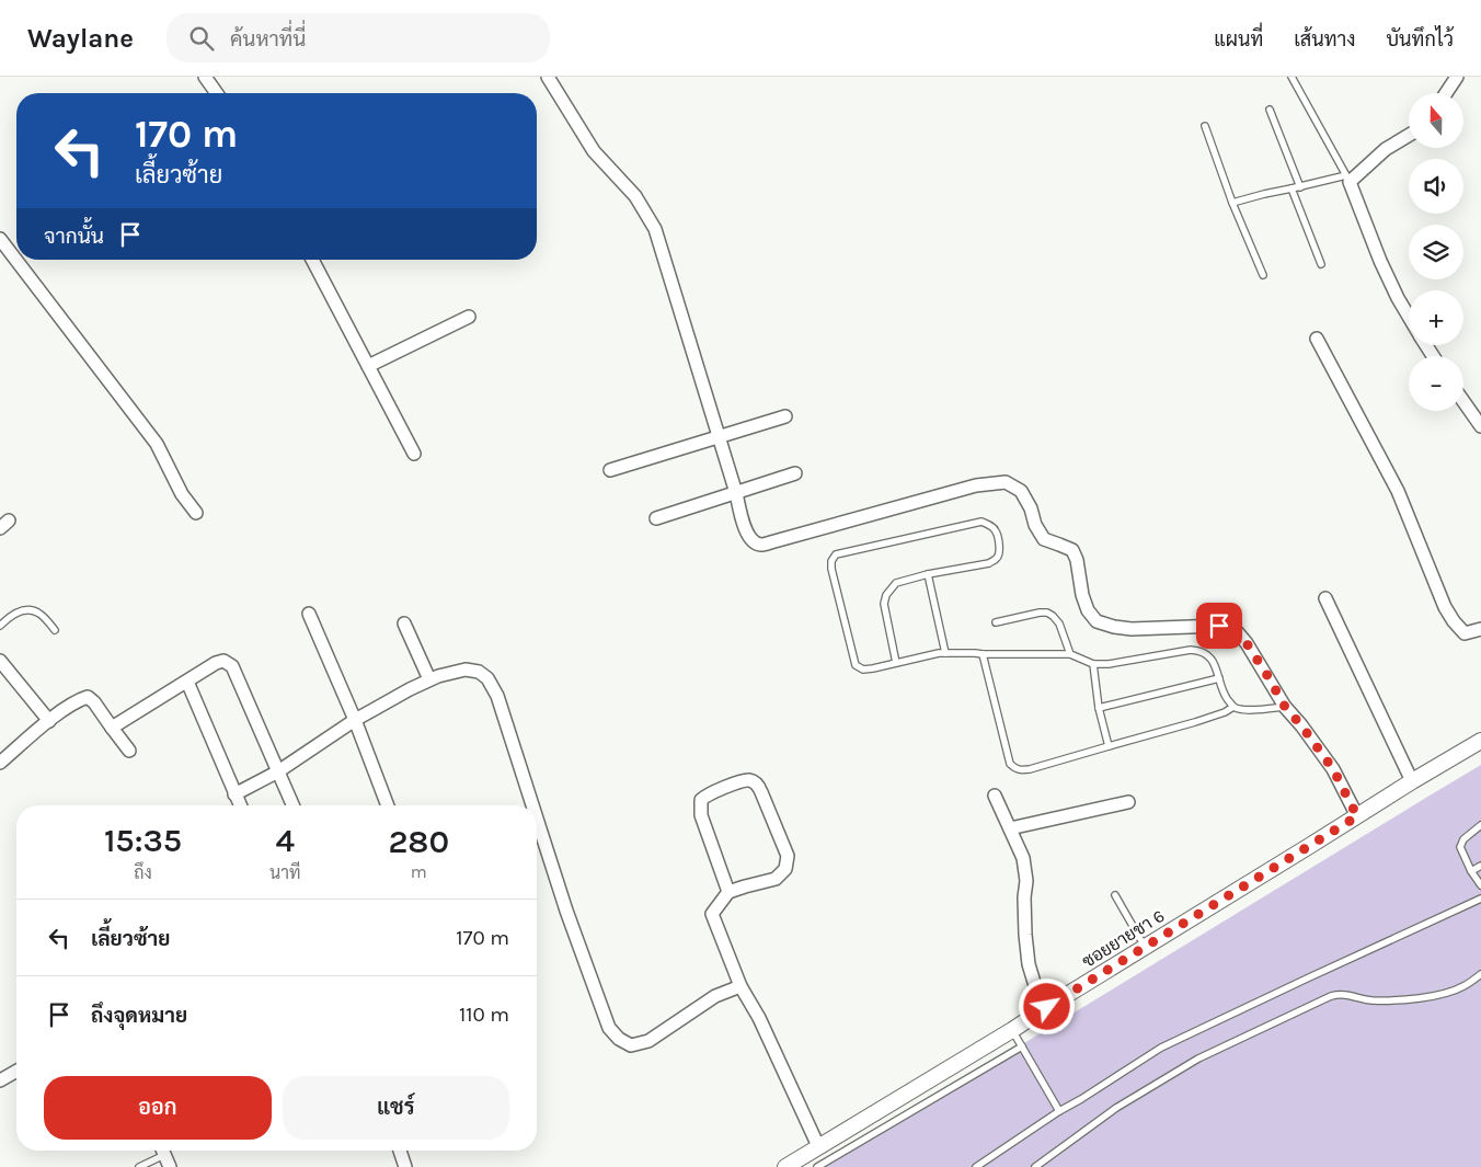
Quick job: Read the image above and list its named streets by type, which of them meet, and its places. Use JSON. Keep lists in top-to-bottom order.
{
  "streets": {
    "street": ["ซอยยายชา 6"]
  },
  "north": "top",
  "page": {
    "header": "Waylane",
    "search": "ค้นหาที่นี่",
    "nav": ["แผนที่", "เส้นทาง", "บันทึกไว้"],
    "map_buttons": ["+", "−"],
    "turn": ["170 m", "เลี้ยวซ้าย"],
    "then": "จากนั้น",
    "eta": [
      "15:35",
      "ถึง",
      "4",
      "นาที",
      "280",
      "m"
    ],
    "list": [
      {
        "name": "เลี้ยวซ้าย",
        "value": "170 m"
      },
      {
        "name": "ถึงจุดหมาย",
        "value": "110 m"
      }
    ],
    "buttons": ["ออก", "แชร์"]
  }
}
